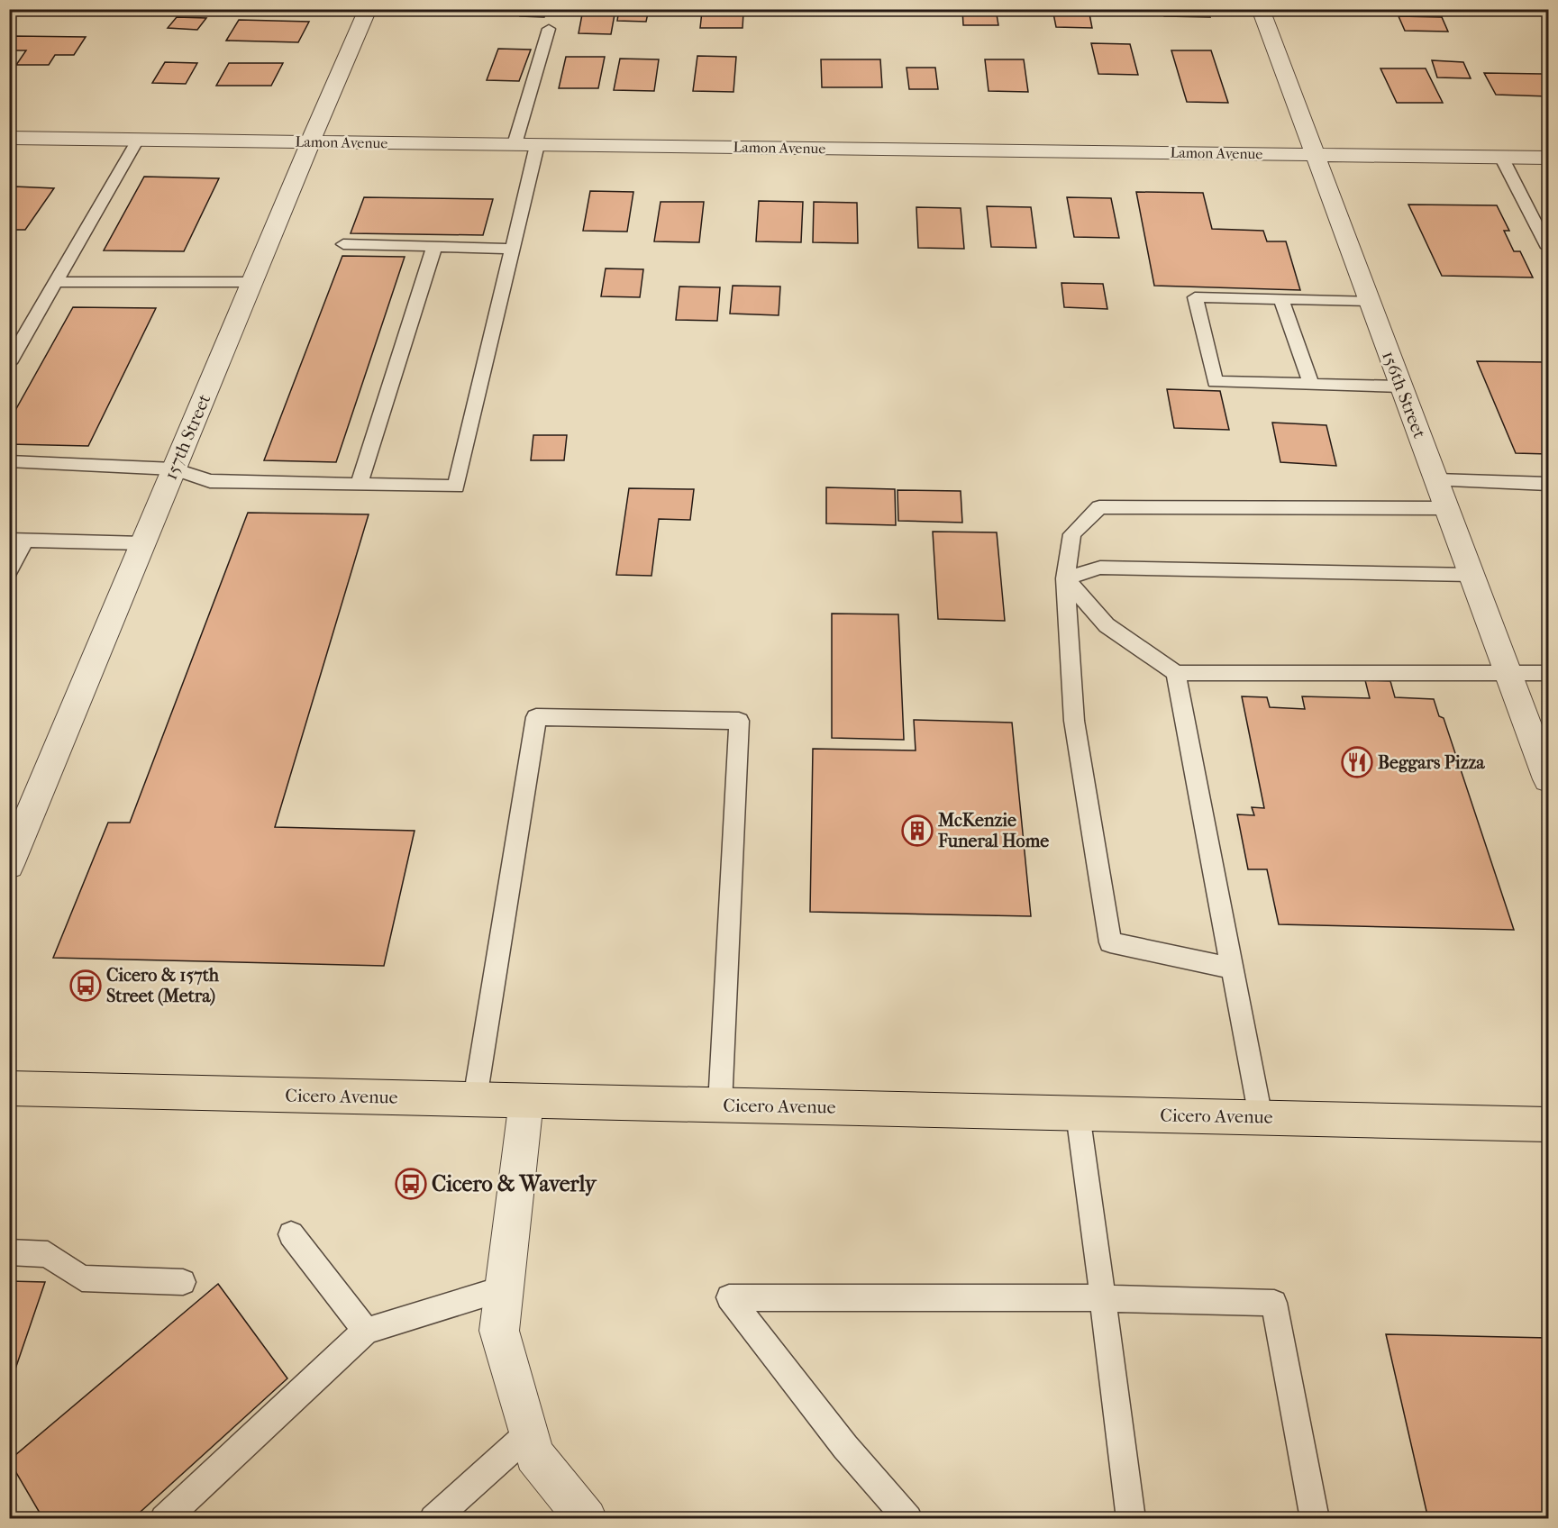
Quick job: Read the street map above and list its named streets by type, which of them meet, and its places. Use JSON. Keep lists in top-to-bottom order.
{
  "streets": {
    "main road": ["Cicero Avenue"],
    "street": ["Lamon Avenue", "156th Street", "157th Street"]
  },
  "crossings": [
    ["Lamon Avenue", "156th Street"],
    ["Lamon Avenue", "157th Street"]
  ],
  "places": {
    "restaurant": ["Beggars Pizza"],
    "building": ["McKenzie Funeral Home"],
    "bus stop": ["Cicero & 157th Street (Metra)", "Cicero & Waverly"]
  }
}
